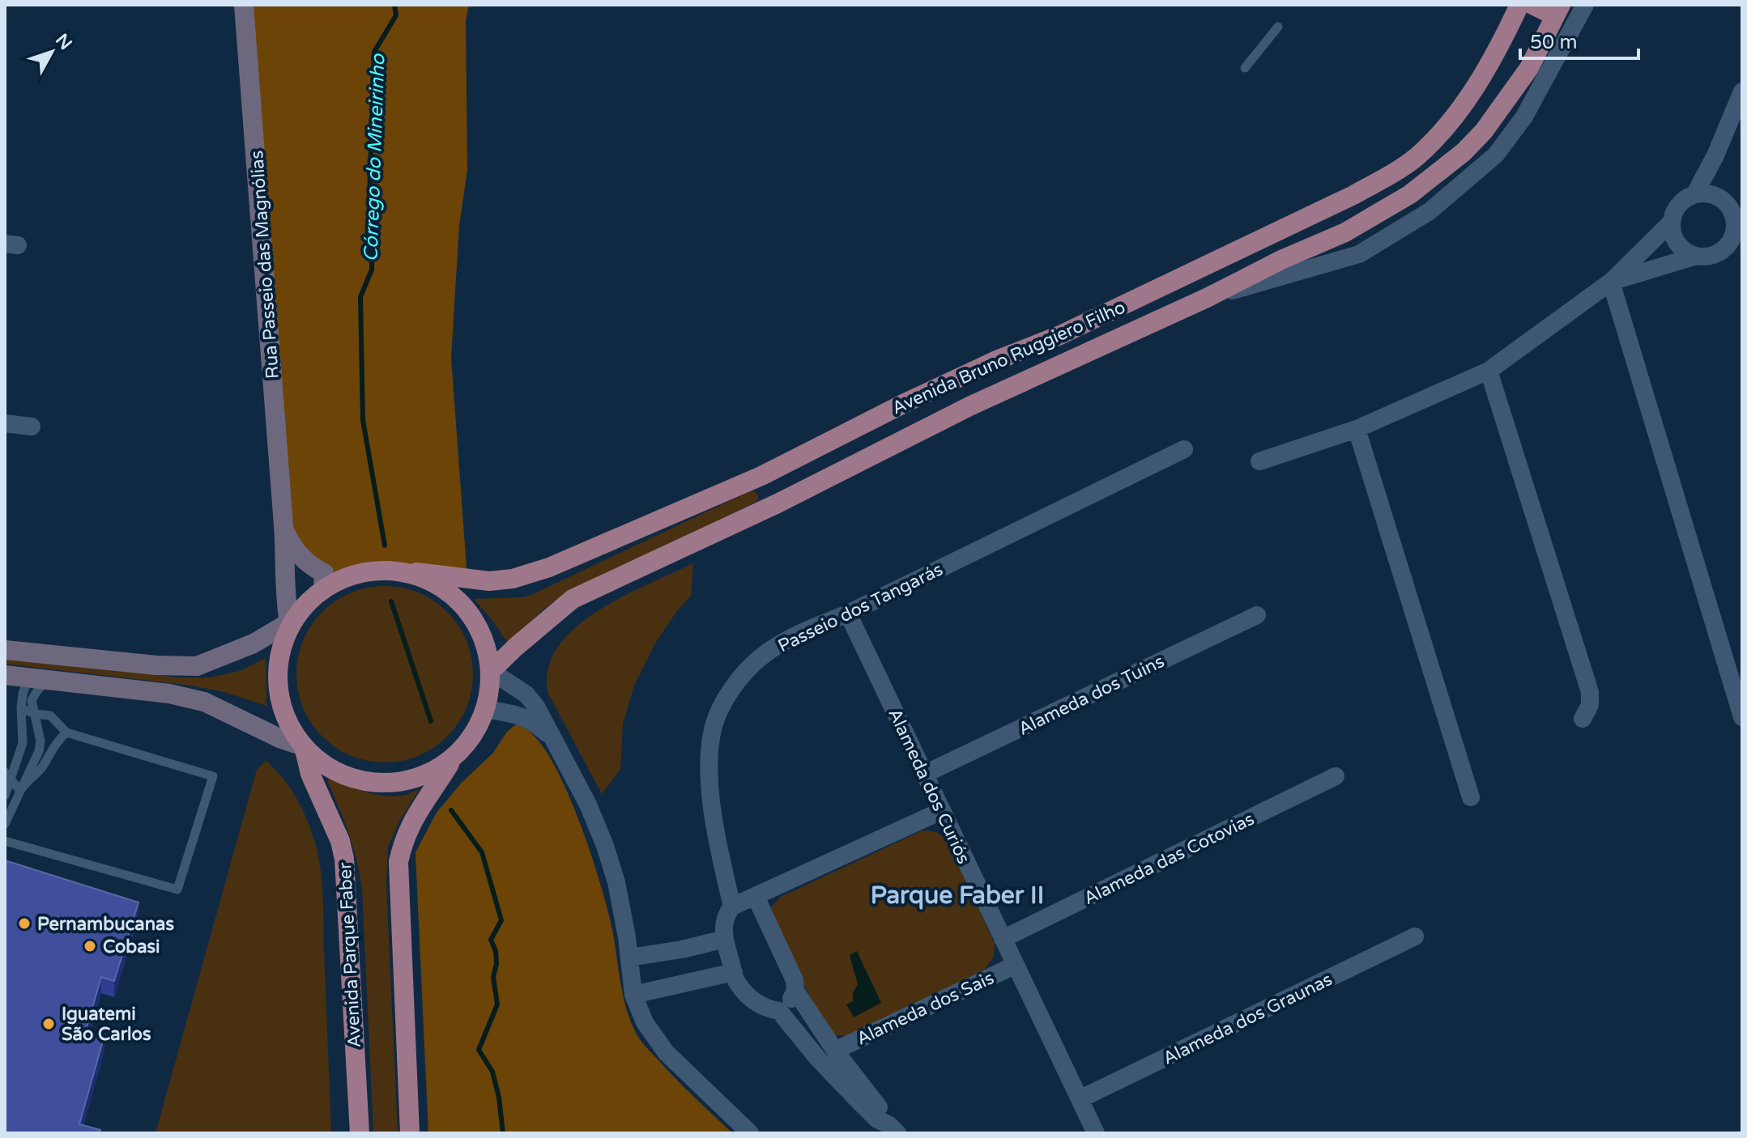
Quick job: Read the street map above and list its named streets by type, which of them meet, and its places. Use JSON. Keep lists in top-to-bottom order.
{
  "streets": {
    "main road": ["Avenida Bruno Ruggiero Filho", "Avenida Parque Faber"],
    "street": [
      "Rua Passeio das Magnólias",
      "Passeio dos Tangarás",
      "Alameda dos Tuins",
      "Alameda dos Curiós",
      "Alameda das Cotovias",
      "Alameda dos Sais",
      "Alameda dos Graunas"
    ]
  },
  "crossings": [
    ["Rua Passeio das Magnólias", "Avenida Bruno Ruggiero Filho"],
    ["Rua Passeio das Magnólias", "Avenida Parque Faber"],
    ["Avenida Bruno Ruggiero Filho", "Avenida Parque Faber"],
    ["Passeio dos Tangarás", "Alameda dos Curiós"],
    ["Passeio dos Tangarás", "Alameda dos Sais"],
    ["Alameda dos Tuins", "Alameda dos Curiós"],
    ["Alameda dos Curiós", "Alameda das Cotovias"],
    ["Alameda dos Curiós", "Alameda dos Sais"],
    ["Alameda dos Curiós", "Alameda dos Graunas"]
  ],
  "districts": ["Parque Faber II"],
  "water": ["Córrego do Mineirinho"],
  "places": ["Pernambucanas", "Cobasi", "Iguatemi São Carlos"],
  "scale_bar": "50 m",
  "north": "top right"
}
